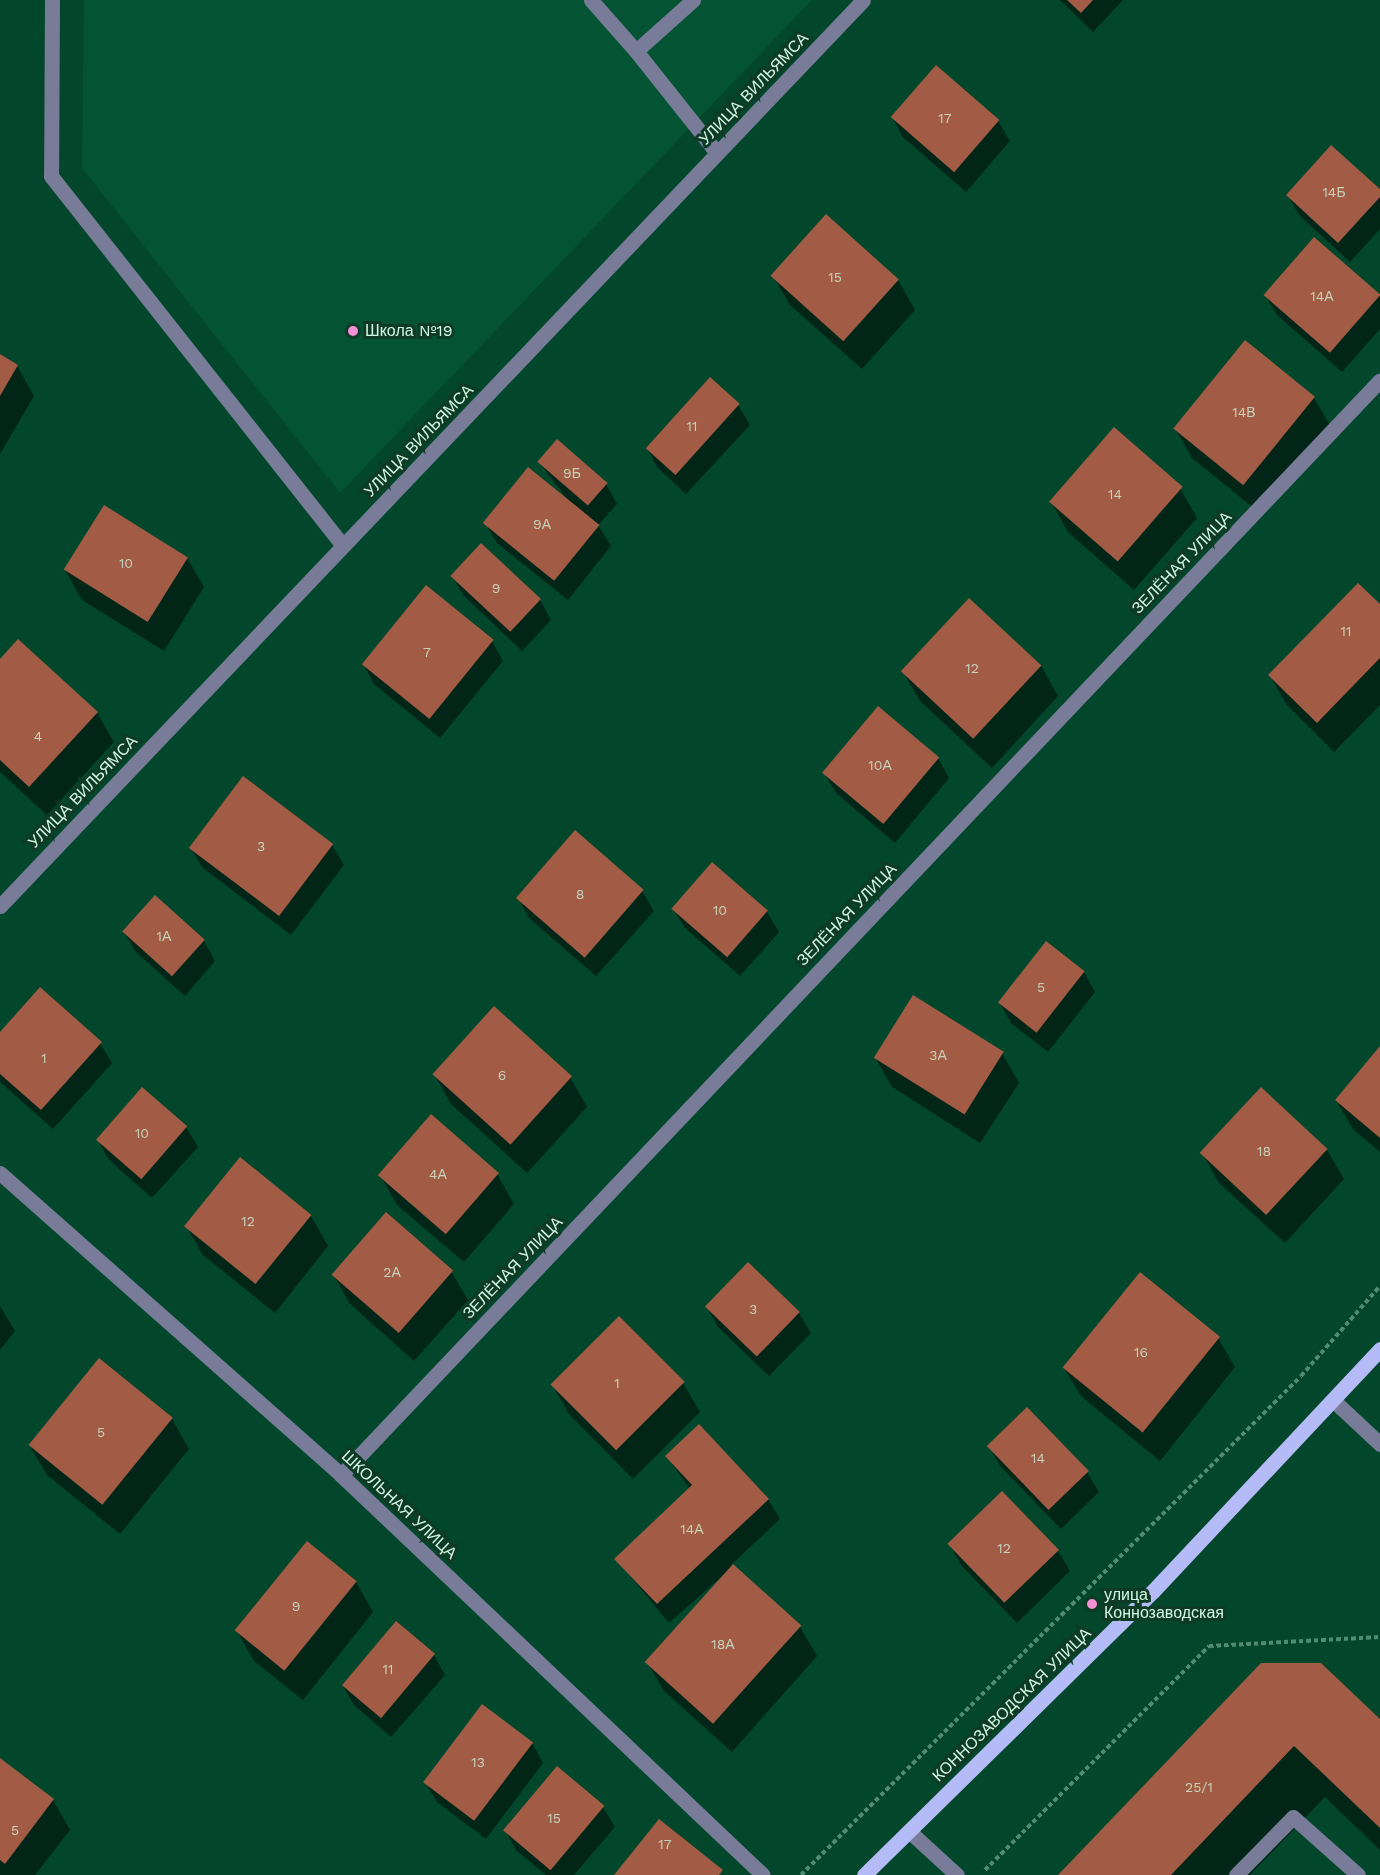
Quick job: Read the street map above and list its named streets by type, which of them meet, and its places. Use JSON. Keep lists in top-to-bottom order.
{
  "streets": {
    "main road": ["КОННОЗАВОДСКАЯ УЛИЦА"],
    "street": ["УЛИЦА ВИЛЬЯМСА", "ЗЕЛЁНАЯ УЛИЦА", "ШКОЛЬНАЯ УЛИЦА"]
  },
  "crossings": [
    ["ЗЕЛЁНАЯ УЛИЦА", "ШКОЛЬНАЯ УЛИЦА"]
  ],
  "places": ["Школа №19", "улица Коннозаводская"],
  "house_numbers": [
    "17",
    "14Б",
    "15",
    "14А",
    "14В",
    "11",
    "9Б",
    "14",
    "9А",
    "10",
    "9",
    "11",
    "7",
    "12",
    "4",
    "10А",
    "3",
    "8",
    "10",
    "1А",
    "5",
    "3А",
    "1",
    "6",
    "10",
    "18",
    "4А",
    "12",
    "2А",
    "3",
    "16",
    "1",
    "5",
    "14",
    "14А",
    "12",
    "9",
    "18А",
    "11",
    "13",
    "25/1",
    "15",
    "5",
    "17"
  ]
}
